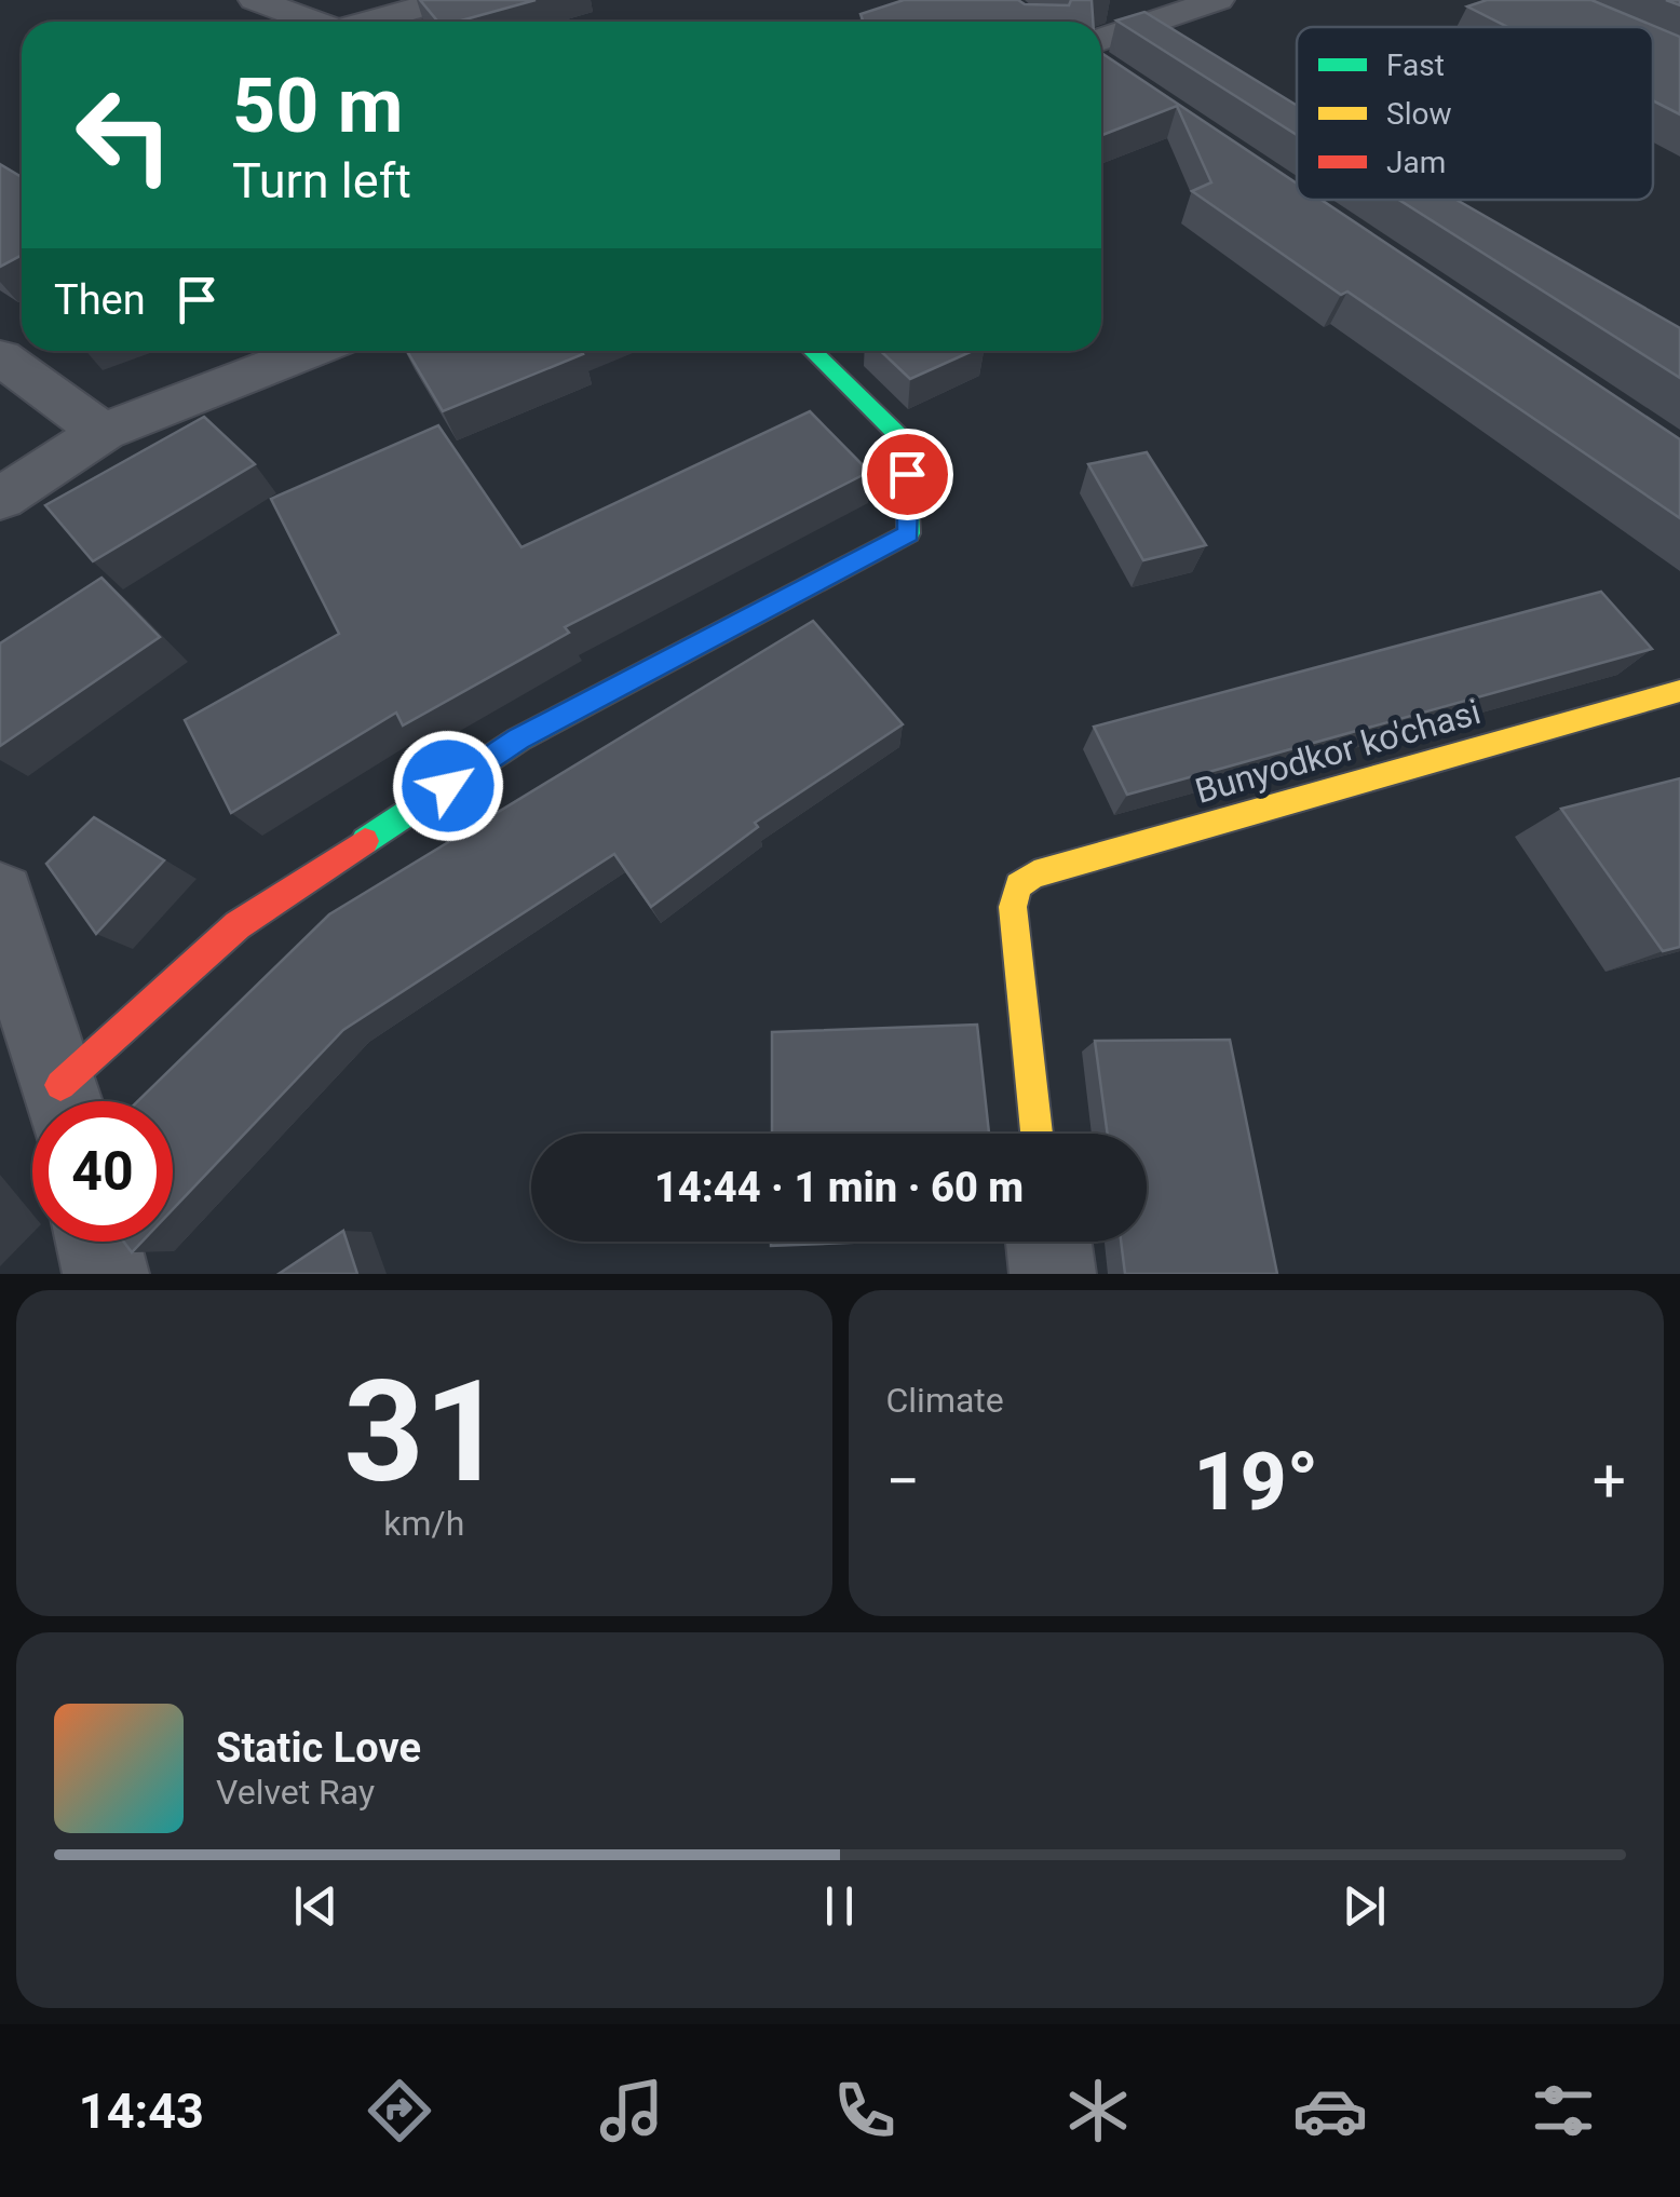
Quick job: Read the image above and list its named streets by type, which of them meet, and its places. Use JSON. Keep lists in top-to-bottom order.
{
  "streets": {
    "street": ["Bunyodkor ko'chasi"]
  },
  "legend": ["Fast", "Slow", "Jam"],
  "page": {
    "turn": ["50 m", "Turn left"],
    "then": "Then",
    "limit": "40",
    "trip": "14:44 · 1 min · 60 m",
    "tile": [
      ["31", "km/h"],
      "Climate"
    ],
    "heat": ["−", "19°", "+"],
    "song": ["Static Love", "Velvet Ray"],
    "tabs": "14:43"
  }
}
